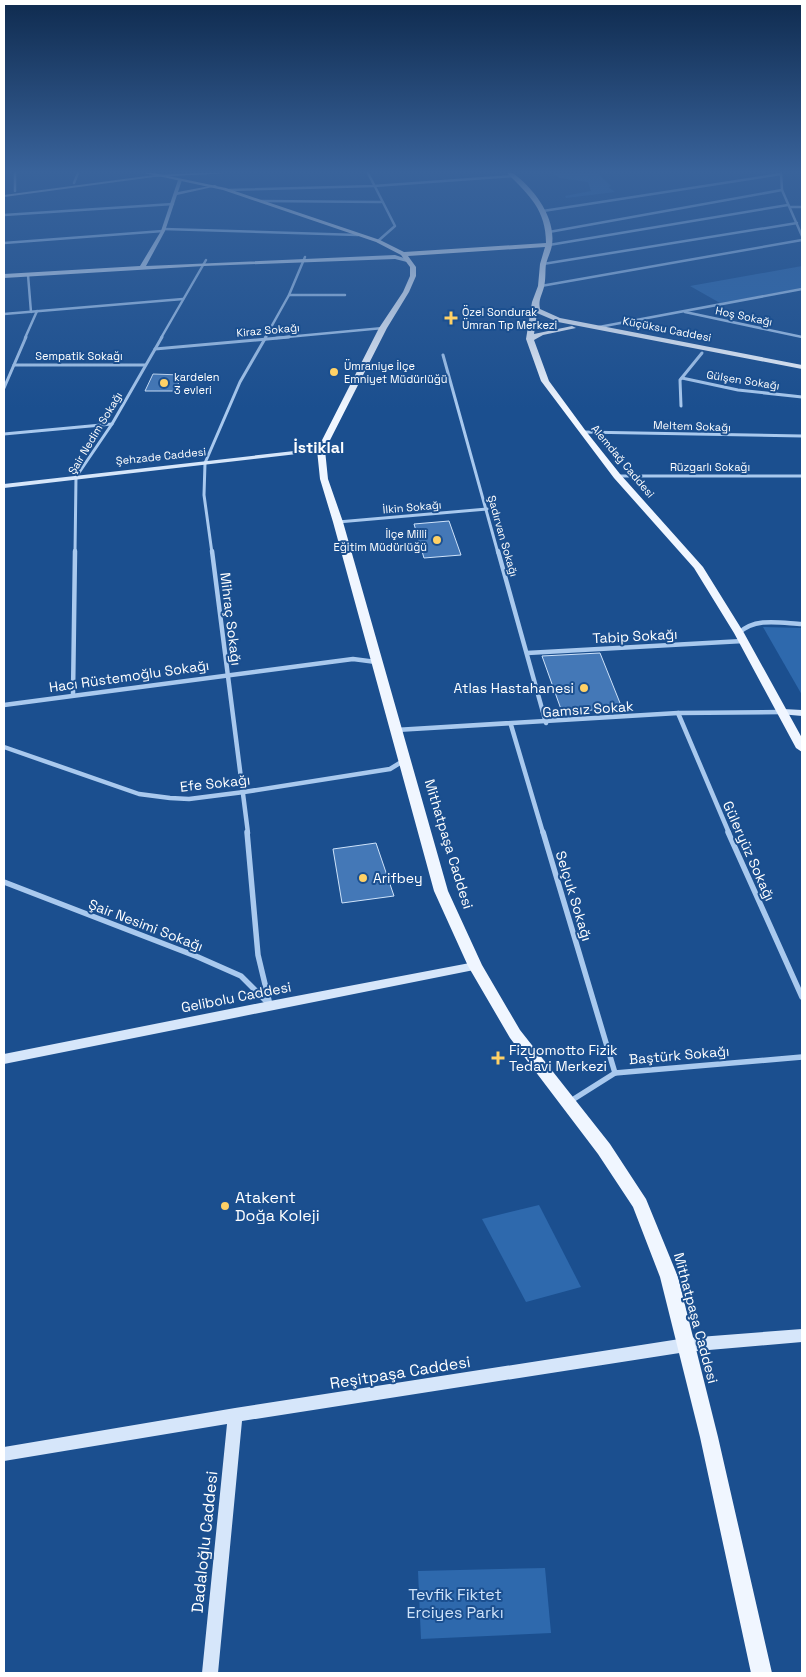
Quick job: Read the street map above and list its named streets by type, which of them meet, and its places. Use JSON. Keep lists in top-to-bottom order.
{
  "streets": {
    "main road": ["Küçüksu Caddesi", "Alemdağ Caddesi", "Mithatpaşa Caddesi"],
    "street": [
      "Hoş Sokağı",
      "Kiraz Sokağı",
      "Sempatik Sokağı",
      "Gülşen Sokağı",
      "Meltem Sokağı",
      "Şair Nedim Sokağı",
      "Şehzade Caddesi",
      "Rüzgarlı Sokağı",
      "İlkin Sokağı",
      "Şadırvan Sokağı",
      "Mihraç Sokağı",
      "Tabip Sokağı",
      "Hacı Rüstemoğlu Sokağı",
      "Gamsız Sokak",
      "Efe Sokağı",
      "Güleryüz Sokağı",
      "Selçuk Sokağı",
      "Şair Nesimi Sokağı",
      "Gelibolu Caddesi",
      "Baştürk Sokağı",
      "Reşitpaşa Caddesi",
      "Dadaloğlu Caddesi"
    ]
  },
  "crossings": [
    ["Küçüksu Caddesi", "Alemdağ Caddesi"],
    ["Kiraz Sokağı", "Şair Nedim Sokağı"],
    ["Kiraz Sokağı", "Mihraç Sokağı"],
    ["Sempatik Sokağı", "Şair Nedim Sokağı"],
    ["Meltem Sokağı", "Alemdağ Caddesi"],
    ["Şair Nedim Sokağı", "Şehzade Caddesi"],
    ["Şair Nedim Sokağı", "Hacı Rüstemoğlu Sokağı"],
    ["Şehzade Caddesi", "Mihraç Sokağı"],
    ["Şehzade Caddesi", "Mithatpaşa Caddesi"],
    ["Alemdağ Caddesi", "Rüzgarlı Sokağı"],
    ["Alemdağ Caddesi", "Tabip Sokağı"],
    ["Alemdağ Caddesi", "Gamsız Sokak"],
    ["İlkin Sokağı", "Şadırvan Sokağı"],
    ["İlkin Sokağı", "Mithatpaşa Caddesi"],
    ["Şadırvan Sokağı", "Tabip Sokağı"],
    ["Şadırvan Sokağı", "Gamsız Sokak"],
    ["Mihraç Sokağı", "Hacı Rüstemoğlu Sokağı"],
    ["Mihraç Sokağı", "Efe Sokağı"],
    ["Mihraç Sokağı", "Şair Nesimi Sokağı"],
    ["Mihraç Sokağı", "Gelibolu Caddesi"],
    ["Hacı Rüstemoğlu Sokağı", "Mithatpaşa Caddesi"],
    ["Gamsız Sokak", "Mithatpaşa Caddesi"],
    ["Gamsız Sokak", "Güleryüz Sokağı"],
    ["Gamsız Sokak", "Selçuk Sokağı"],
    ["Efe Sokağı", "Mithatpaşa Caddesi"],
    ["Mithatpaşa Caddesi", "Gelibolu Caddesi"],
    ["Mithatpaşa Caddesi", "Baştürk Sokağı"],
    ["Mithatpaşa Caddesi", "Reşitpaşa Caddesi"],
    ["Selçuk Sokağı", "Baştürk Sokağı"],
    ["Şair Nesimi Sokağı", "Gelibolu Caddesi"],
    ["Reşitpaşa Caddesi", "Dadaloğlu Caddesi"]
  ],
  "districts": ["İstiklal"],
  "parks": ["Tevfik Fiktet Erciyes Parkı"],
  "places": {
    "health": ["Özel Sondurak Ümran Tıp Merkezi", "Fizyomotto Fizik Tedavi Merkezi"],
    "other": [
      "Ümraniye İlçe Emniyet Müdürlüğü",
      "kardelen 3 evleri",
      "İlçe Milli Eğitim Müdürlüğü",
      "Atlas Hastahanesi",
      "Arifbey",
      "Atakent Doğa Koleji"
    ]
  }
}
